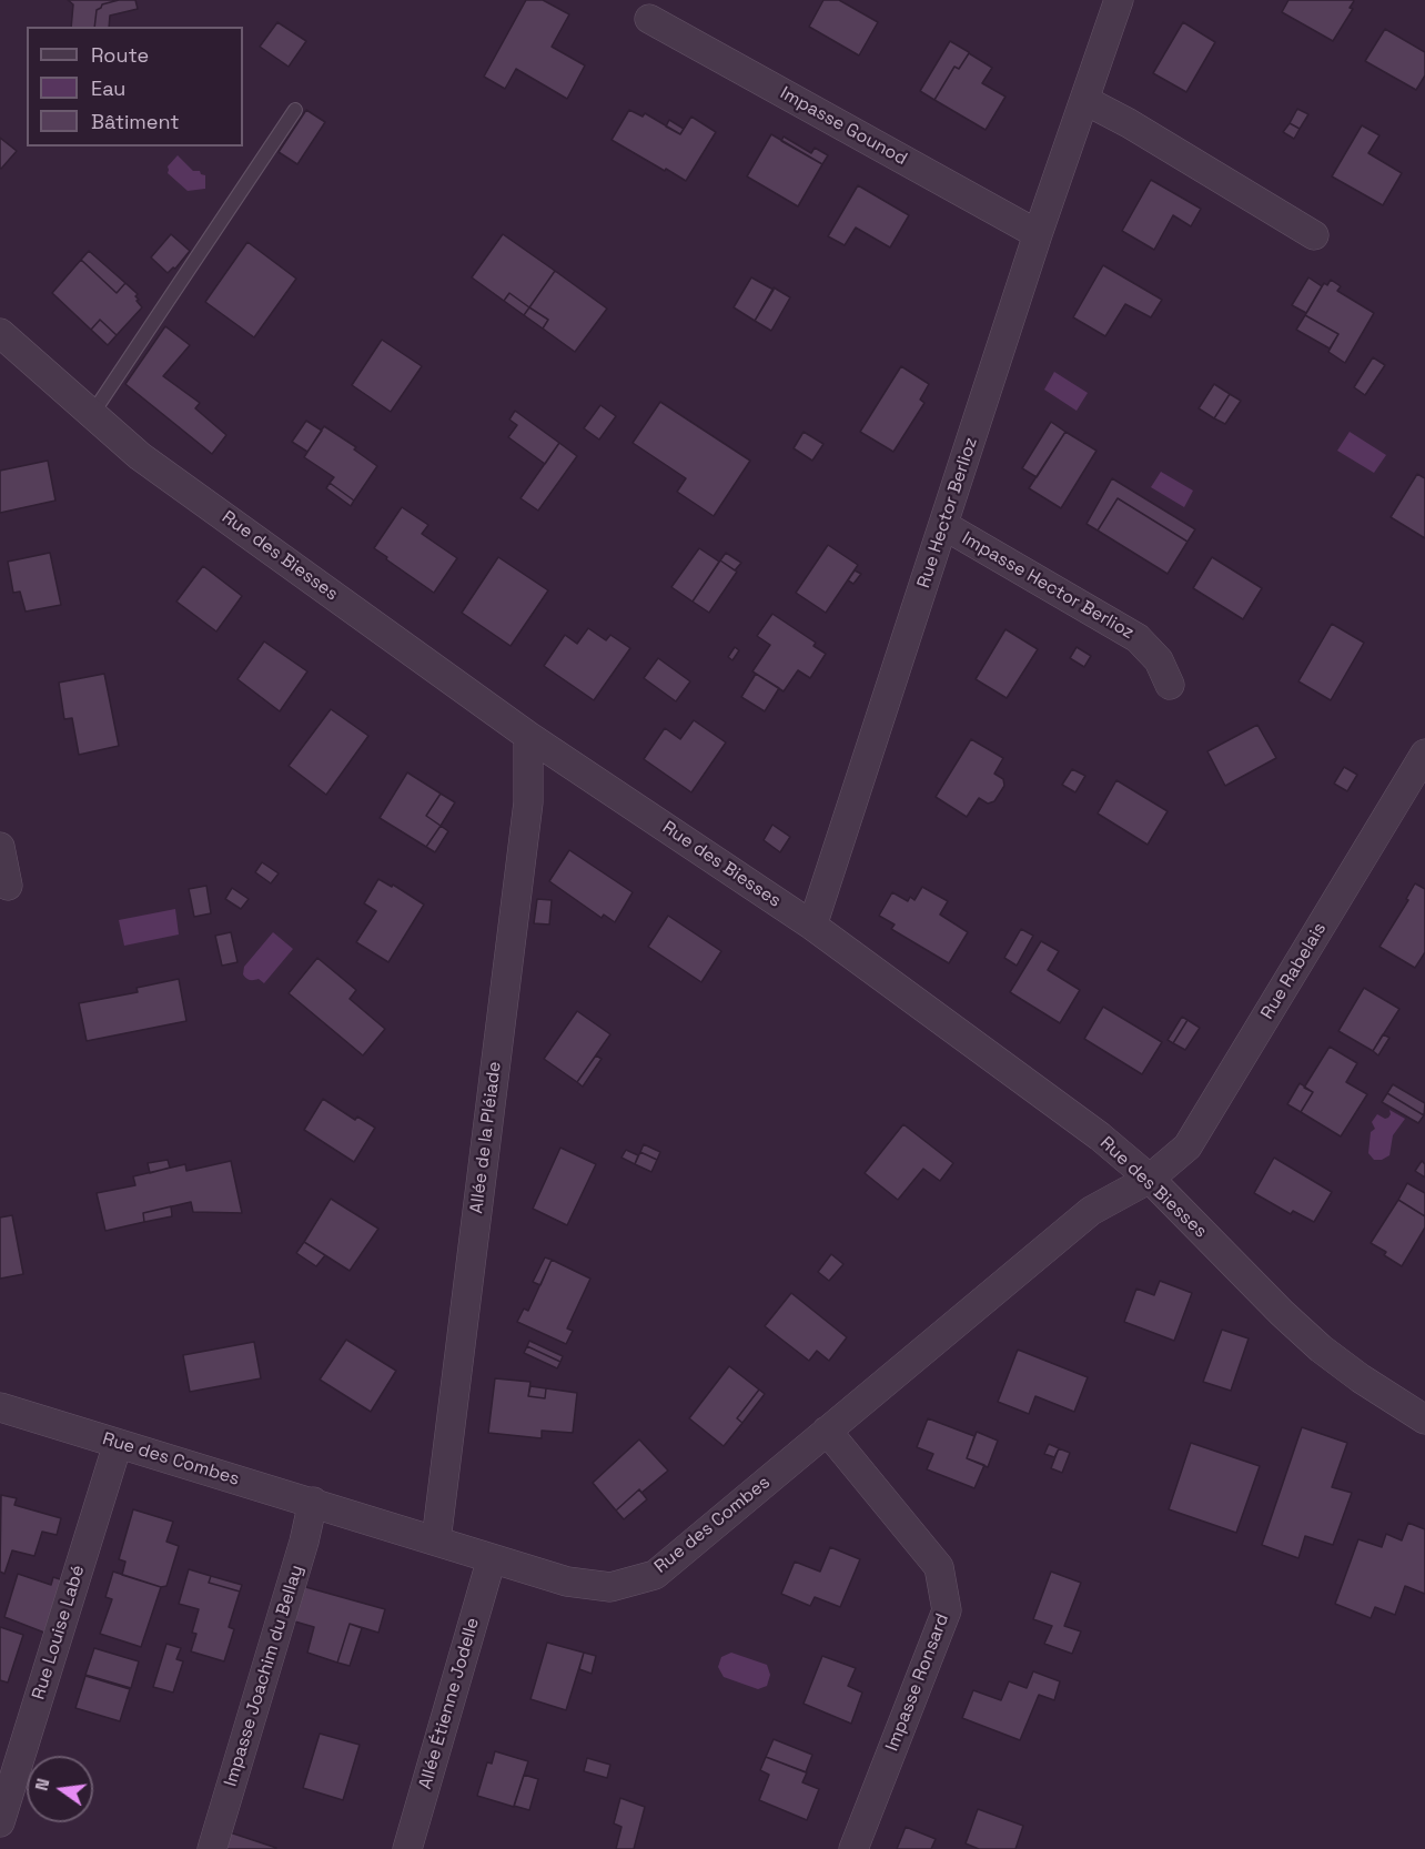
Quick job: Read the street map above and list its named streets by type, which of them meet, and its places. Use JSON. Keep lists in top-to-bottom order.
{
  "streets": {
    "street": [
      "Impasse Gounod",
      "Rue Hector Berlioz",
      "Rue des Biesses",
      "Impasse Hector Berlioz",
      "Rue Rabelais",
      "Allée de la Pléiade",
      "Rue des Combes",
      "Rue Louise Labé",
      "Impasse Joachim du Bellay",
      "Impasse Ronsard",
      "Allée Étienne Jodelle"
    ]
  },
  "crossings": [
    ["Impasse Gounod", "Rue Hector Berlioz"],
    ["Rue Hector Berlioz", "Rue des Biesses"],
    ["Rue Hector Berlioz", "Impasse Hector Berlioz"],
    ["Rue des Biesses", "Rue Rabelais"],
    ["Rue des Biesses", "Allée de la Pléiade"],
    ["Rue des Biesses", "Rue des Combes"],
    ["Rue Rabelais", "Rue des Combes"],
    ["Allée de la Pléiade", "Rue des Combes"],
    ["Rue des Combes", "Rue Louise Labé"],
    ["Rue des Combes", "Impasse Joachim du Bellay"],
    ["Rue des Combes", "Impasse Ronsard"],
    ["Rue des Combes", "Allée Étienne Jodelle"]
  ],
  "legend": ["Route", "Eau", "Bâtiment"],
  "north": "left"
}
